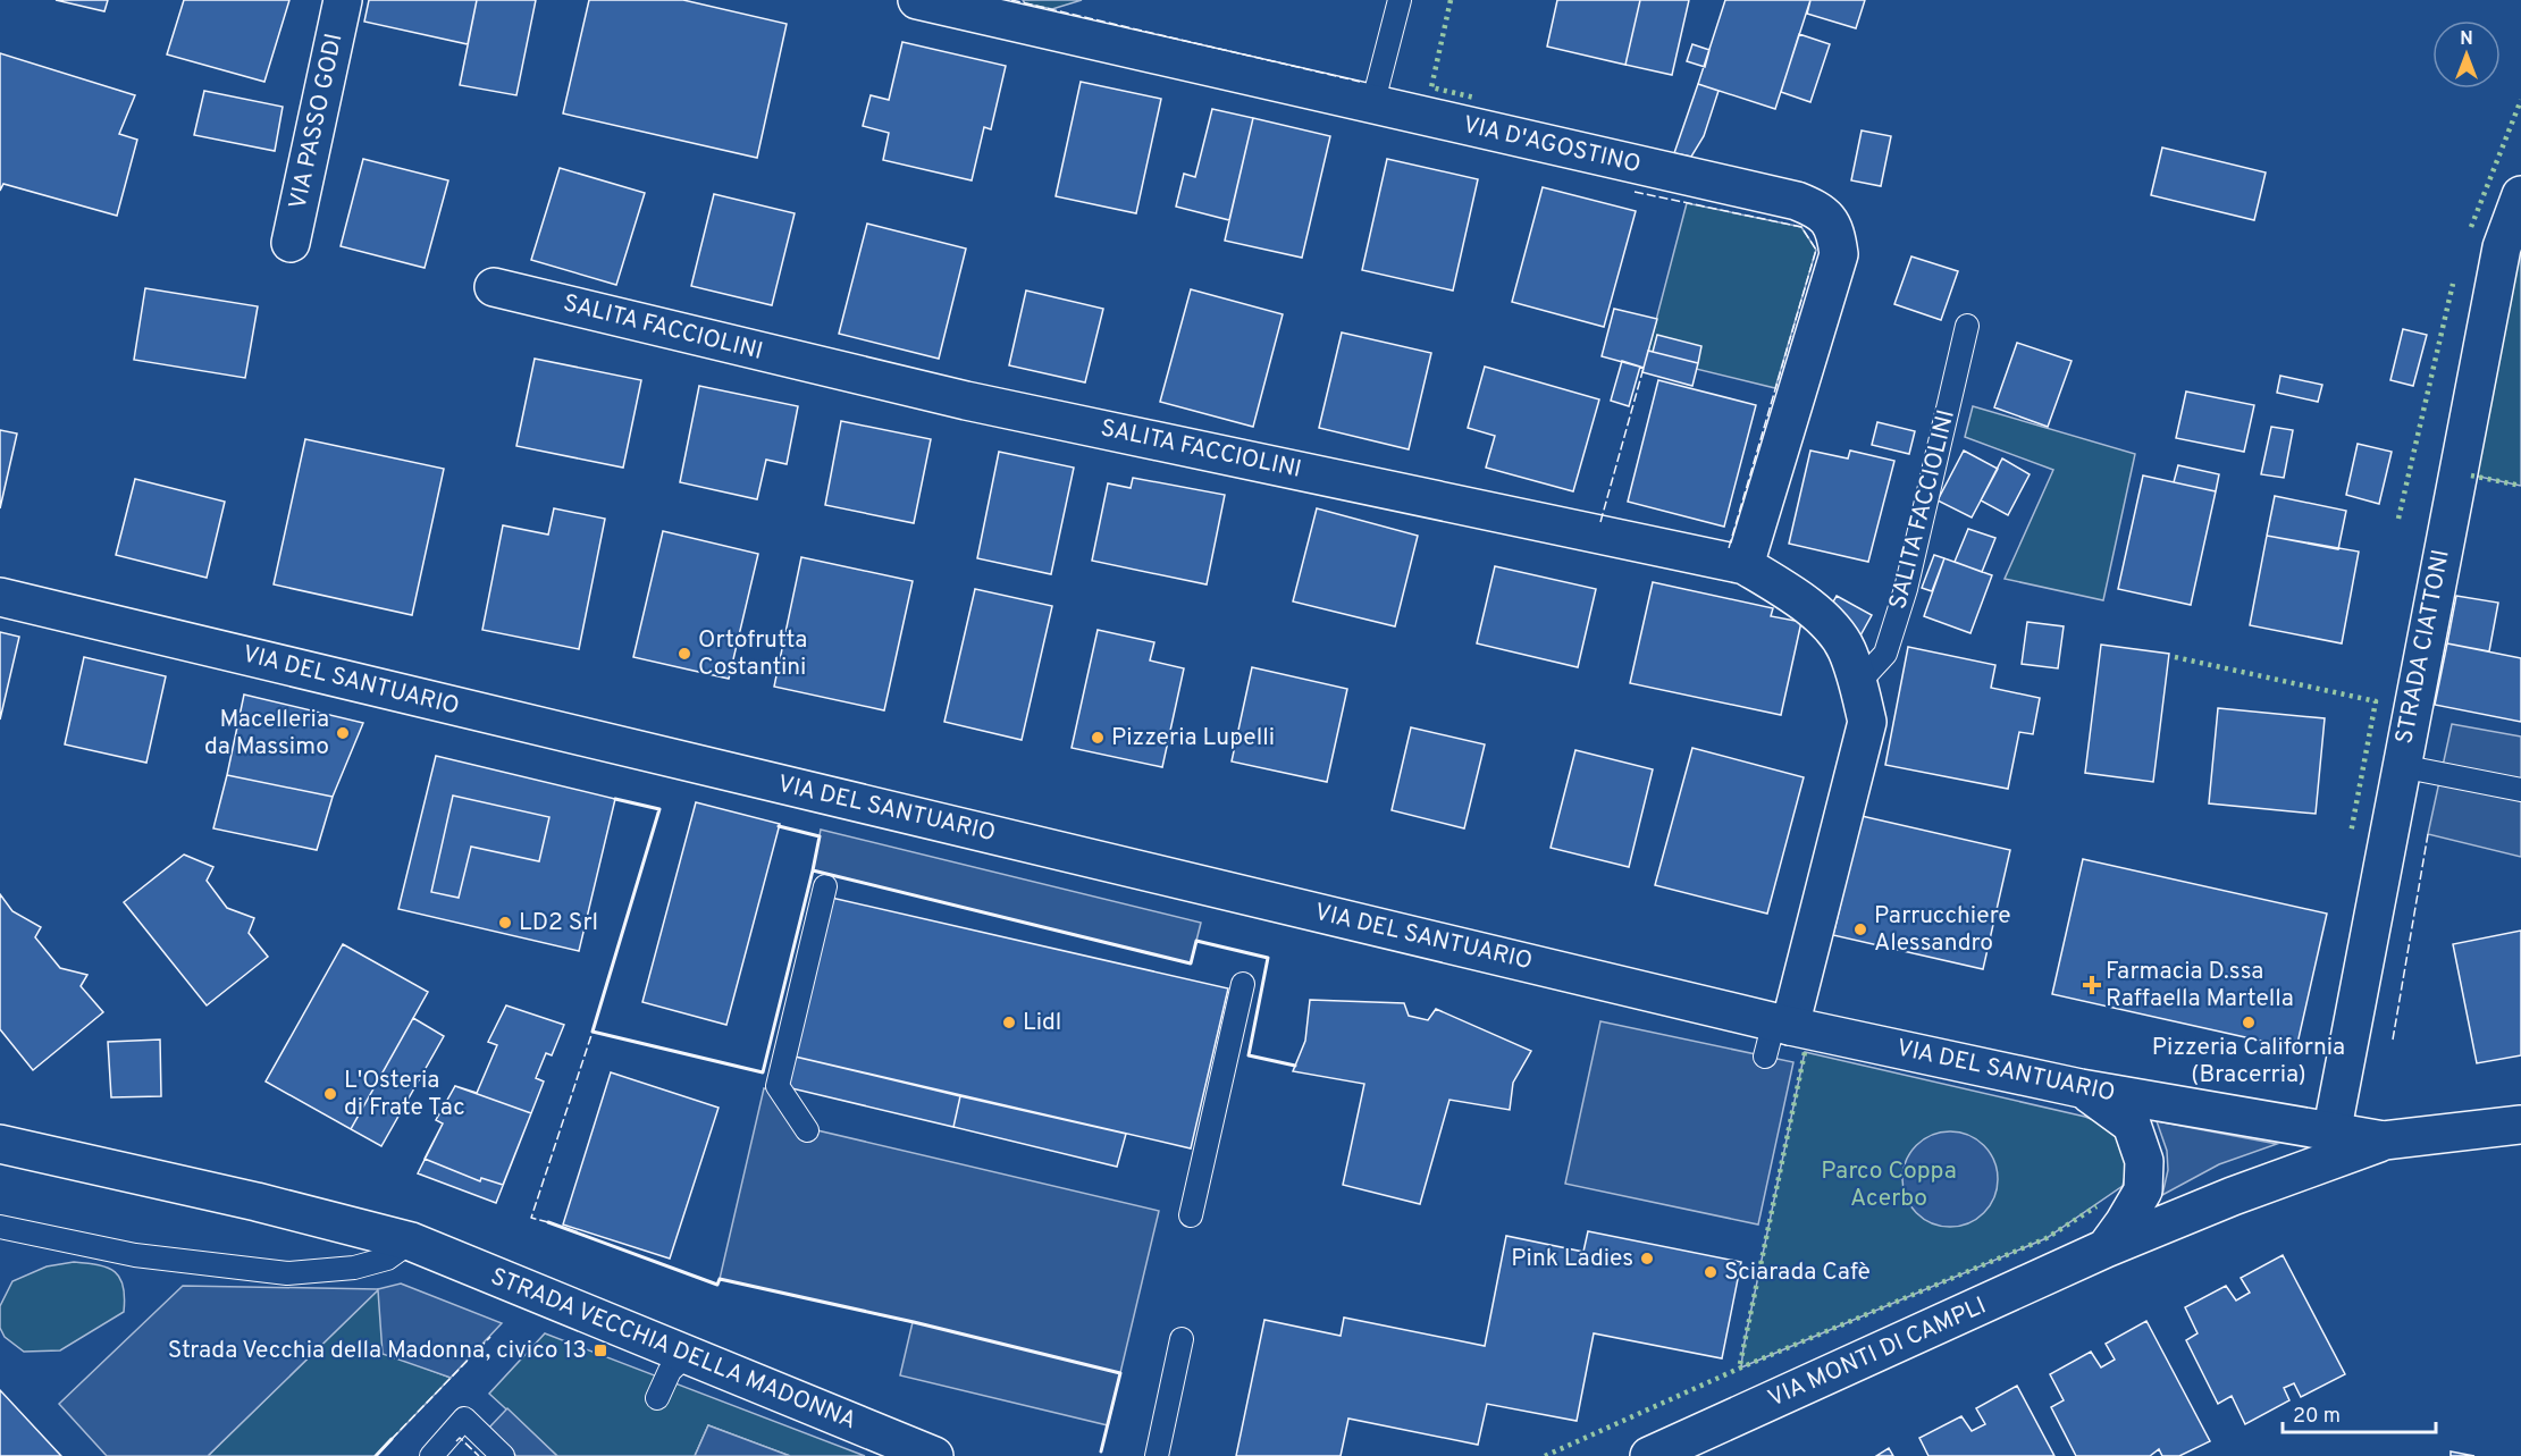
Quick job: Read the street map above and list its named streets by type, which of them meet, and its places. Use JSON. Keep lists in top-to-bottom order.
{
  "streets": {
    "street": [
      "VIA PASSO GODI",
      "VIA D'AGOSTINO",
      "SALITA FACCIOLINI",
      "STRADA CIATTONI",
      "VIA DEL SANTUARIO",
      "STRADA VECCHIA DELLA MADONNA",
      "VIA MONTI DI CAMPLI"
    ]
  },
  "crossings": [
    ["VIA D'AGOSTINO", "SALITA FACCIOLINI"],
    ["SALITA FACCIOLINI", "VIA DEL SANTUARIO"],
    ["STRADA CIATTONI", "VIA DEL SANTUARIO"],
    ["STRADA CIATTONI", "VIA MONTI DI CAMPLI"],
    ["VIA DEL SANTUARIO", "VIA MONTI DI CAMPLI"]
  ],
  "parks": ["Parco Coppa Acerbo"],
  "places": {
    "other": [
      "Ortofrutta Costantini",
      "Macelleria da Massimo",
      "Pizzeria Lupelli",
      "LD2 Srl",
      "Parrucchiere Alessandro",
      "Lidl",
      "Pizzeria California (Bracerria)",
      "L'Osteria di Frate Tac",
      "Pink Ladies",
      "Sciarada Cafè"
    ],
    "health": ["Farmacia D.ssa Raffaella Martella"],
    "transit": ["Strada Vecchia della Madonna, civico 13"]
  },
  "scale_bar": "20 m",
  "north": "top"
}
